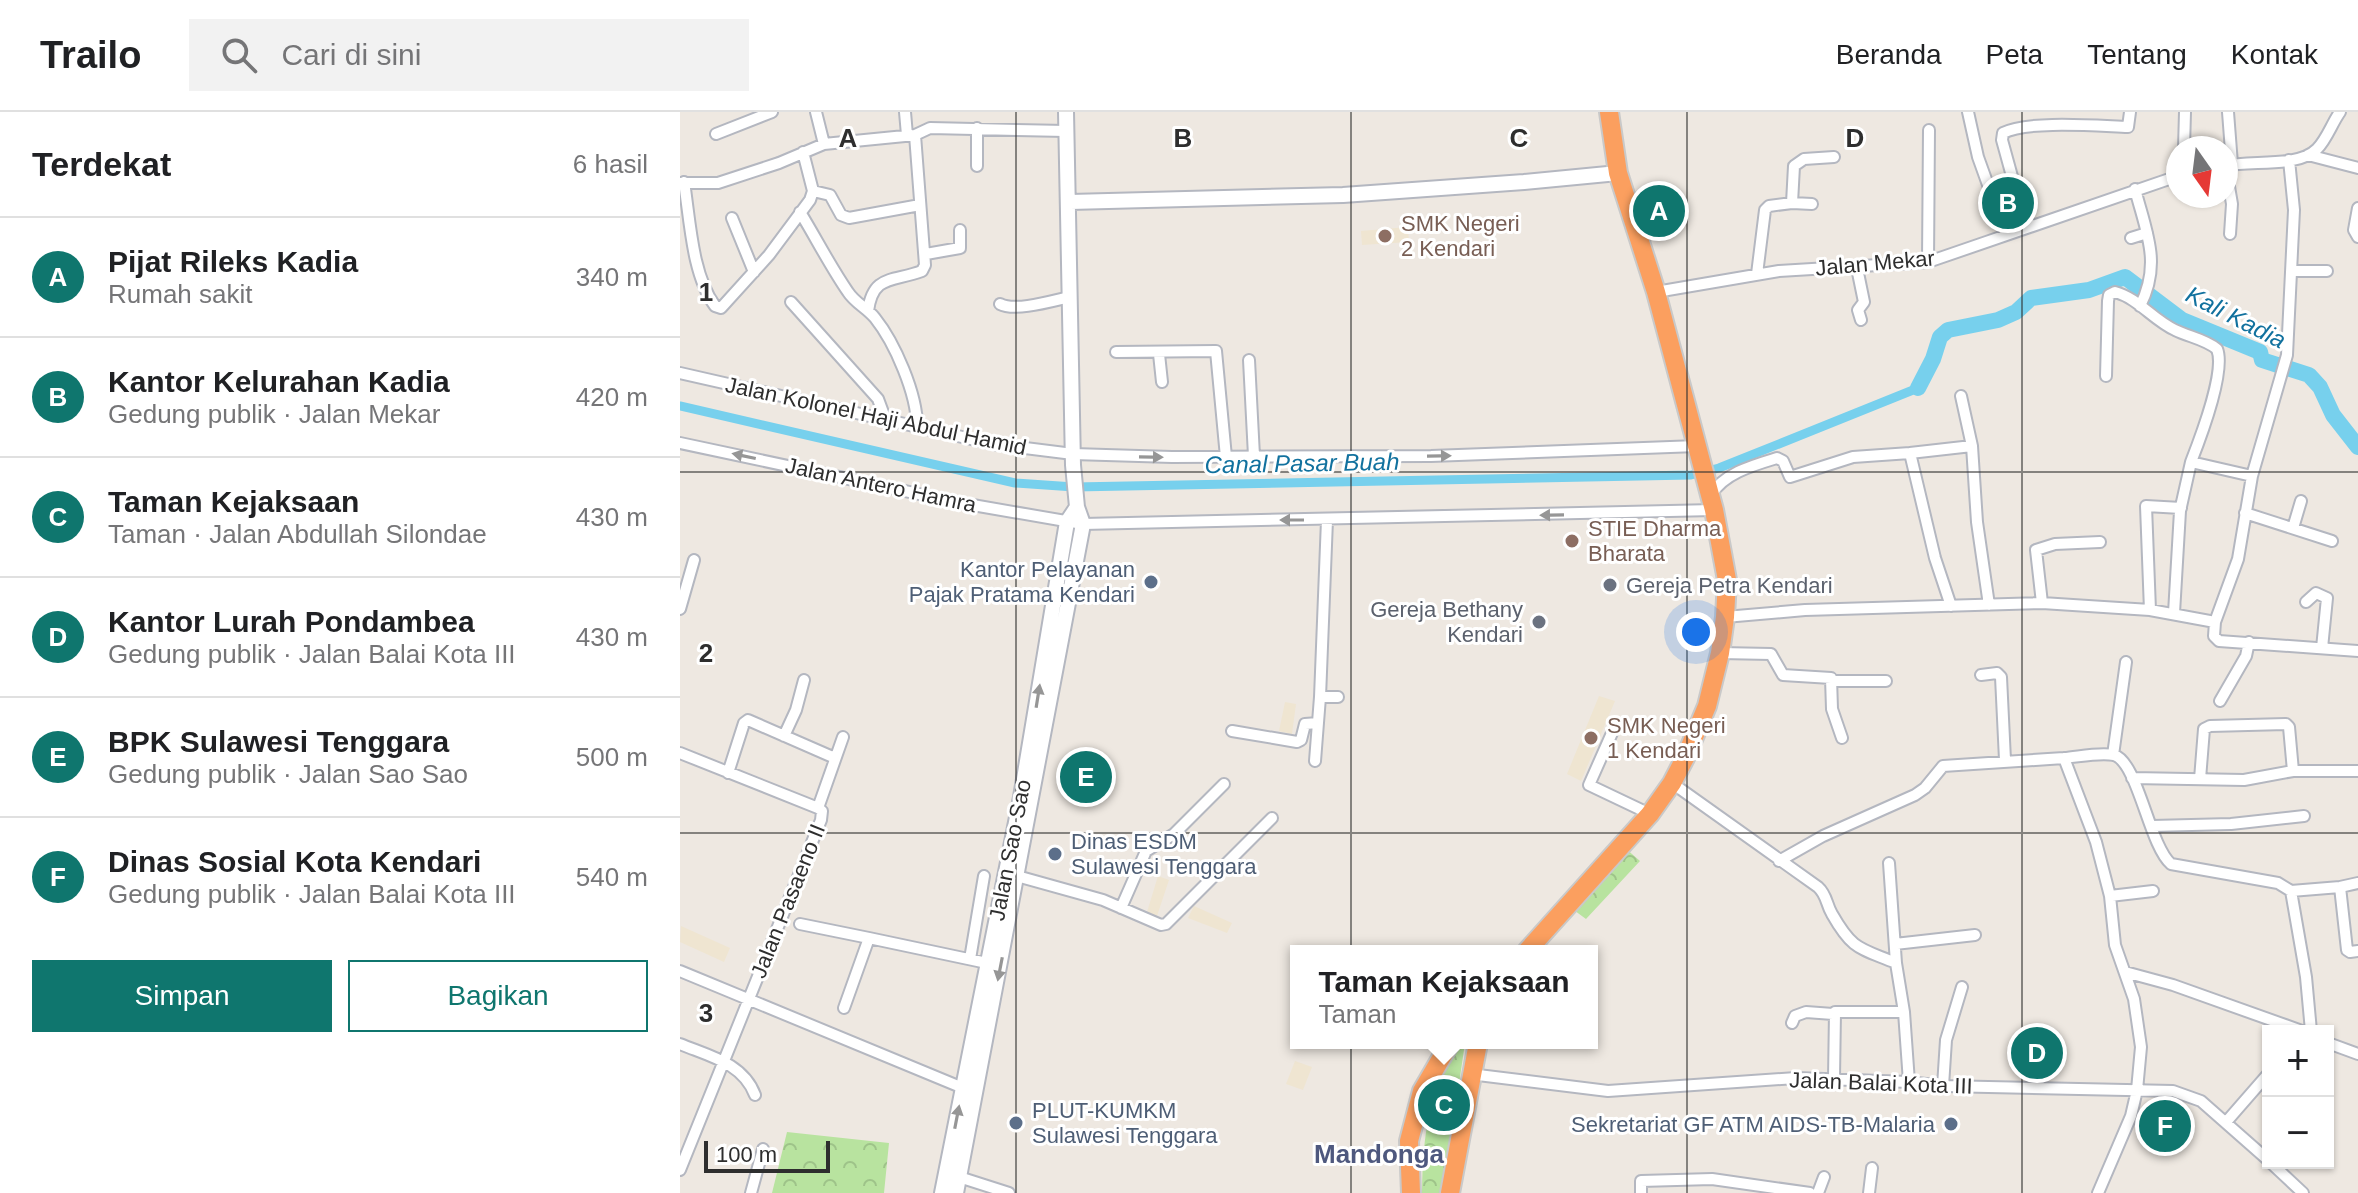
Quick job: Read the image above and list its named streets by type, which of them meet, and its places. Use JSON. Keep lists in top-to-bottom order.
{
  "streets": {
    "street": [
      "Jalan Mekar",
      "Jalan Kolonel Haji Abdul Hamid",
      "Jalan Antero Hamra",
      "Jalan Sao Sao",
      "Jalan Pasaeno II",
      "Jalan Balai Kota III"
    ]
  },
  "crossings": [
    ["Jalan Kolonel Haji Abdul Hamid", "Jalan Sao Sao"],
    ["Jalan Antero Hamra", "Jalan Sao Sao"]
  ],
  "one_way": ["Jalan Kolonel Haji Abdul Hamid", "Jalan Antero Hamra"],
  "districts": ["Mandonga"],
  "water": ["Kali Kadia", "Canal Pasar Buah"],
  "places": [
    "SMK Negeri 2 Kendari",
    "STIE Dharma Bharata",
    "Kantor Pelayanan Pajak Pratama Kendari",
    "Gereja Petra Kendari",
    "Gereja Bethany Kendari",
    "SMK Negeri 1 Kendari",
    "Dinas ESDM Sulawesi Tenggara",
    "PLUT-KUMKM Sulawesi Tenggara",
    "Sekretariat GF ATM AIDS-TB-Malaria"
  ],
  "scale_bar": "100 m",
  "north": "bottom",
  "page": {
    "header": "Trailo",
    "search": "Cari di sini",
    "nav": [
      "Beranda",
      "Peta",
      "Tentang",
      "Kontak"
    ],
    "heading": ["Terdekat", "6 hasil"],
    "pins": [
      "B",
      "A",
      "E",
      "D",
      "C",
      "F"
    ],
    "list": [
      {
        "mark": "A",
        "name": "Pijat Rileks Kadia",
        "note": "Rumah sakit",
        "value": "340 m"
      },
      {
        "mark": "B",
        "name": "Kantor Kelurahan Kadia",
        "note": "Gedung publik · Jalan Mekar",
        "value": "420 m"
      },
      {
        "mark": "C",
        "name": "Taman Kejaksaan",
        "note": "Taman · Jalan Abdullah Silondae",
        "value": "430 m"
      },
      {
        "mark": "D",
        "name": "Kantor Lurah Pondambea",
        "note": "Gedung publik · Jalan Balai Kota III",
        "value": "430 m"
      },
      {
        "mark": "E",
        "name": "BPK Sulawesi Tenggara",
        "note": "Gedung publik · Jalan Sao Sao",
        "value": "500 m"
      },
      {
        "mark": "F",
        "name": "Dinas Sosial Kota Kendari",
        "note": "Gedung publik · Jalan Balai Kota III",
        "value": "540 m"
      }
    ],
    "buttons": ["Simpan", "Bagikan"],
    "popup": ["Taman Kejaksaan", "Taman"],
    "map_buttons": ["+", "−"],
    "scale": "100 m"
  },
  "grid": {
    "columns": [
      "A",
      "B",
      "C",
      "D"
    ],
    "rows": ["1", "2", "3"]
  }
}
